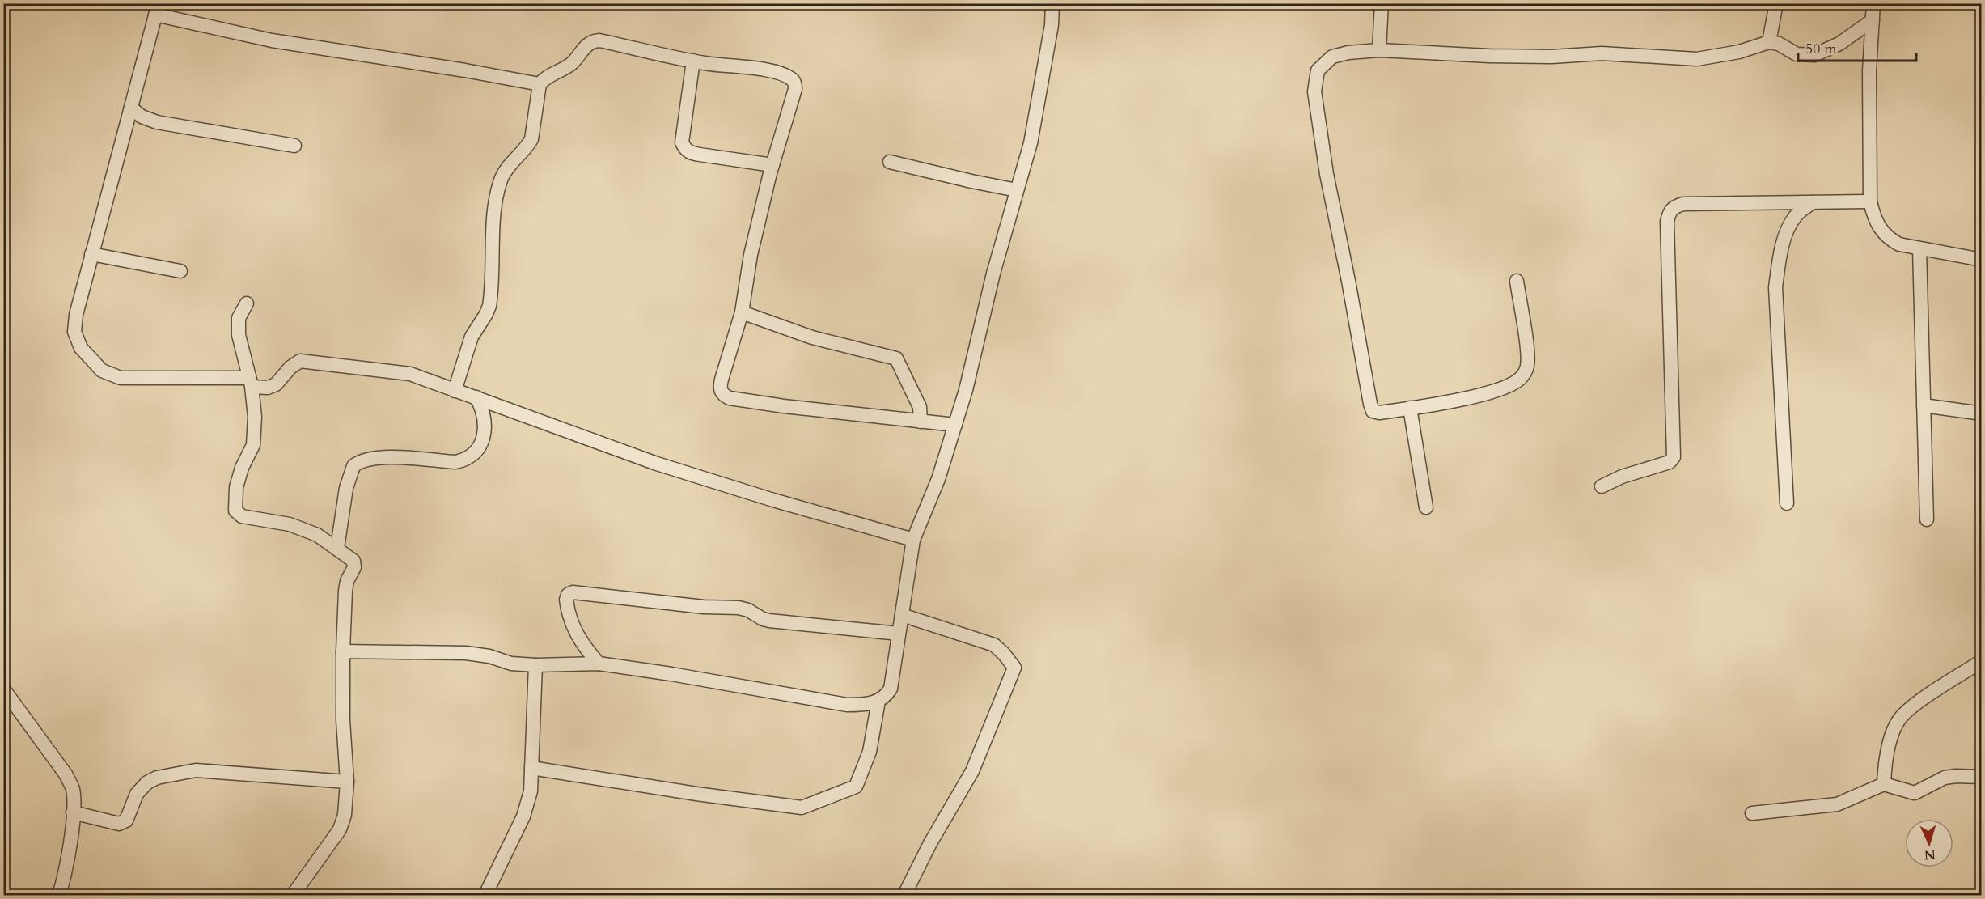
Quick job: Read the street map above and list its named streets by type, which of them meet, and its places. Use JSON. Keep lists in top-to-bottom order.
{
  "scale_bar": "50 m",
  "north": "bottom"
}
